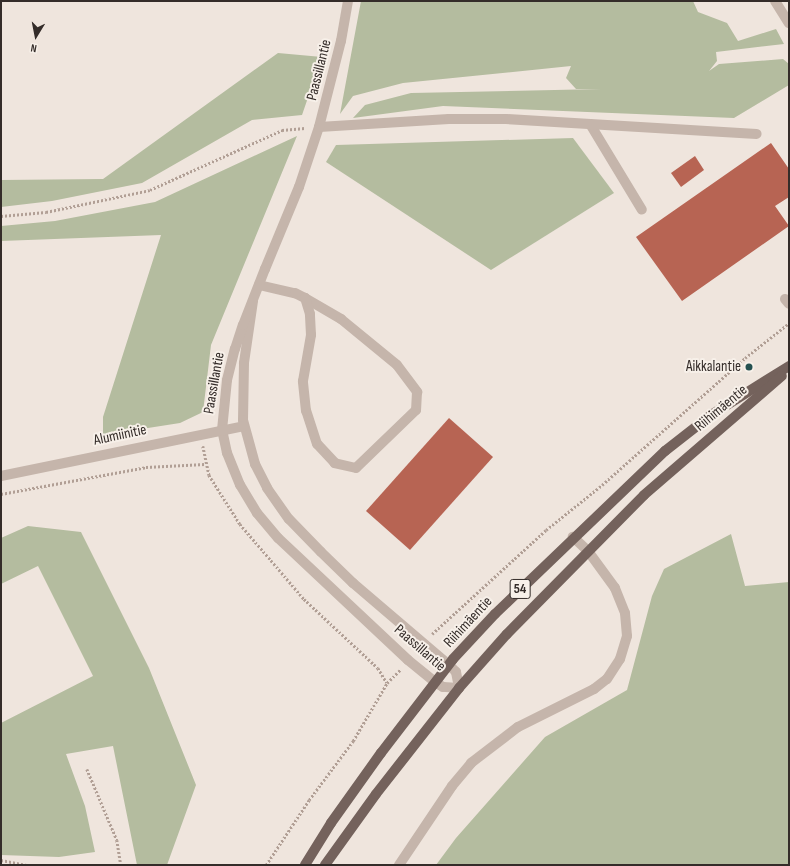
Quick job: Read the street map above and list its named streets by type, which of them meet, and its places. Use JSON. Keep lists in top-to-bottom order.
{
  "streets": {
    "main road": ["Riihimäentie", "54"],
    "street": ["Paassillantie", "Alumiinitie"]
  },
  "crossings": [
    ["Paassillantie", "Riihimäentie"],
    ["Paassillantie", "Alumiinitie"]
  ],
  "places": ["Aikkalantie"],
  "north": "bottom"
}
